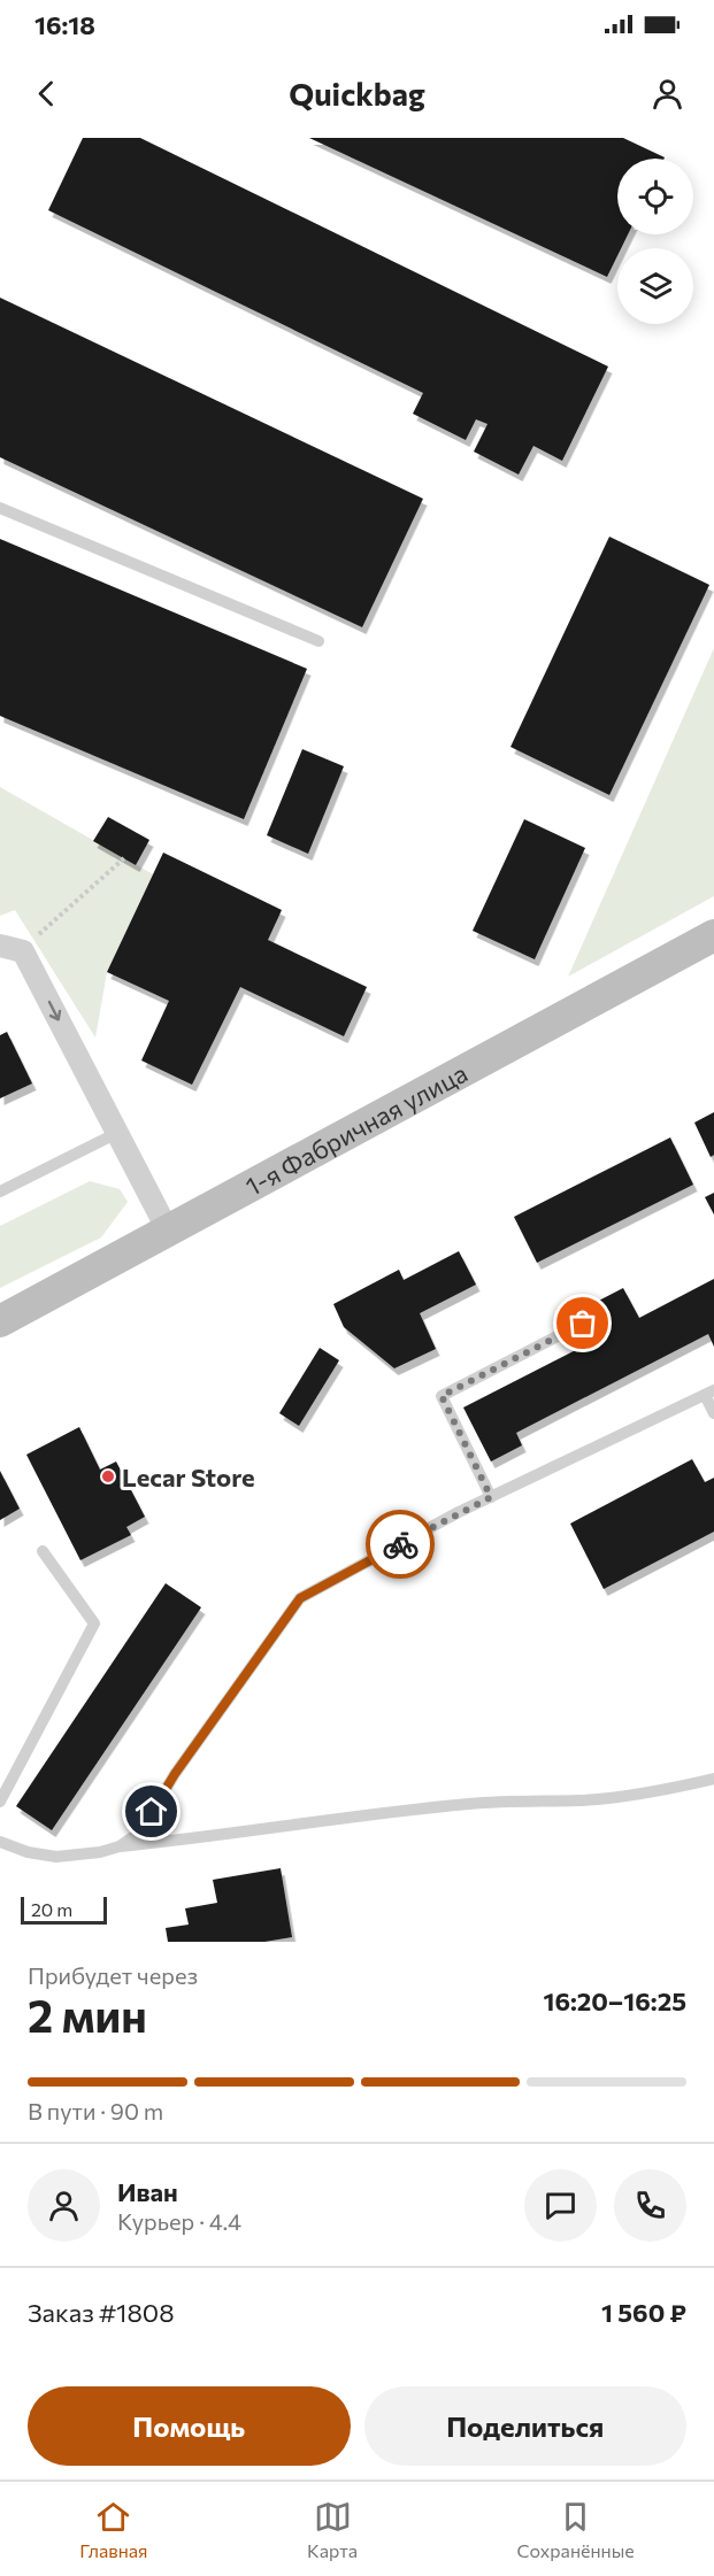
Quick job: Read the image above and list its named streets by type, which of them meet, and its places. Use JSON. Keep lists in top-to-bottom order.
{
  "streets": {
    "main road": ["1-я Фабричная улица"]
  },
  "places": ["Lecar Store"],
  "scale_bar": "20 m",
  "page": {
    "status": "16:18",
    "header": "Quickbag",
    "scale": "20 m",
    "heading": ["2 мин", "Прибудет через", "16:20–16:25"],
    "panel": [
      "Иван",
      "Курьер · 4.4",
      "Заказ #1808",
      "1 560 ₽"
    ],
    "bar": "В пути · 90 m",
    "buttons": ["Помощь", "Поделиться"],
    "tabs": ["Главная", "Карта", "Сохранённые"]
  }
}
